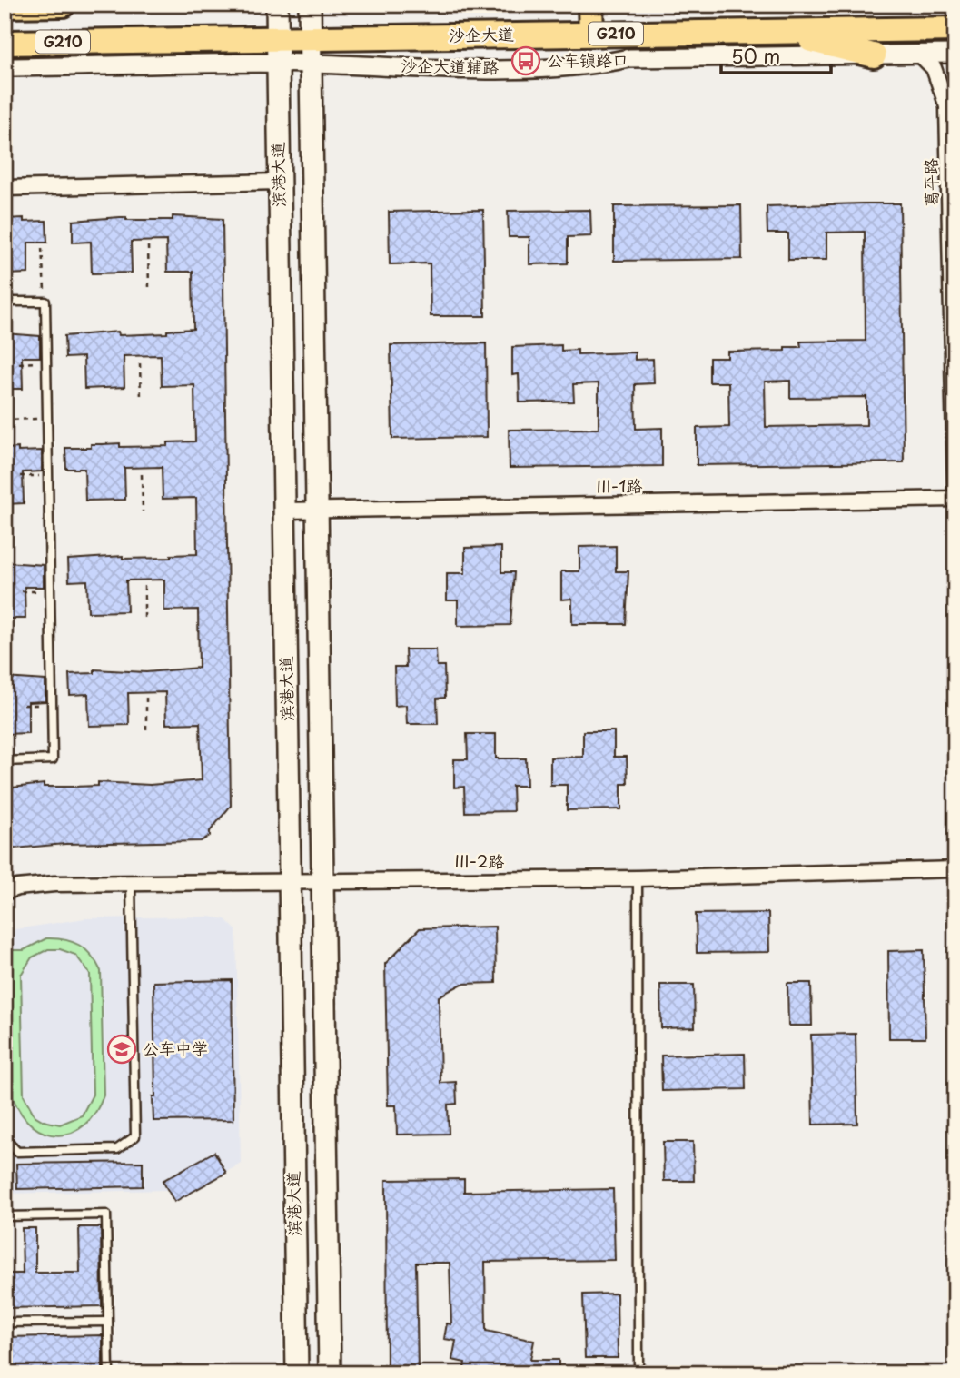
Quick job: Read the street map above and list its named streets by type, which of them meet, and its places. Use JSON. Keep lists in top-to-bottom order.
{
  "streets": {
    "highway": ["G210", "沙企大道"],
    "main road": ["滨港大道"],
    "street": [
      "沙企大道辅路",
      "葛平路",
      "III-1路",
      "III-2路"
    ]
  },
  "crossings": [
    ["沙企大道", "滨港大道"],
    ["沙企大道辅路", "滨港大道"],
    ["沙企大道辅路", "葛平路"],
    ["滨港大道", "III-1路"],
    ["滨港大道", "III-2路"]
  ],
  "places": {
    "bus stop": ["公车镇路口"],
    "school or university": ["公车中学"]
  },
  "scale_bar": "50 m"
}
